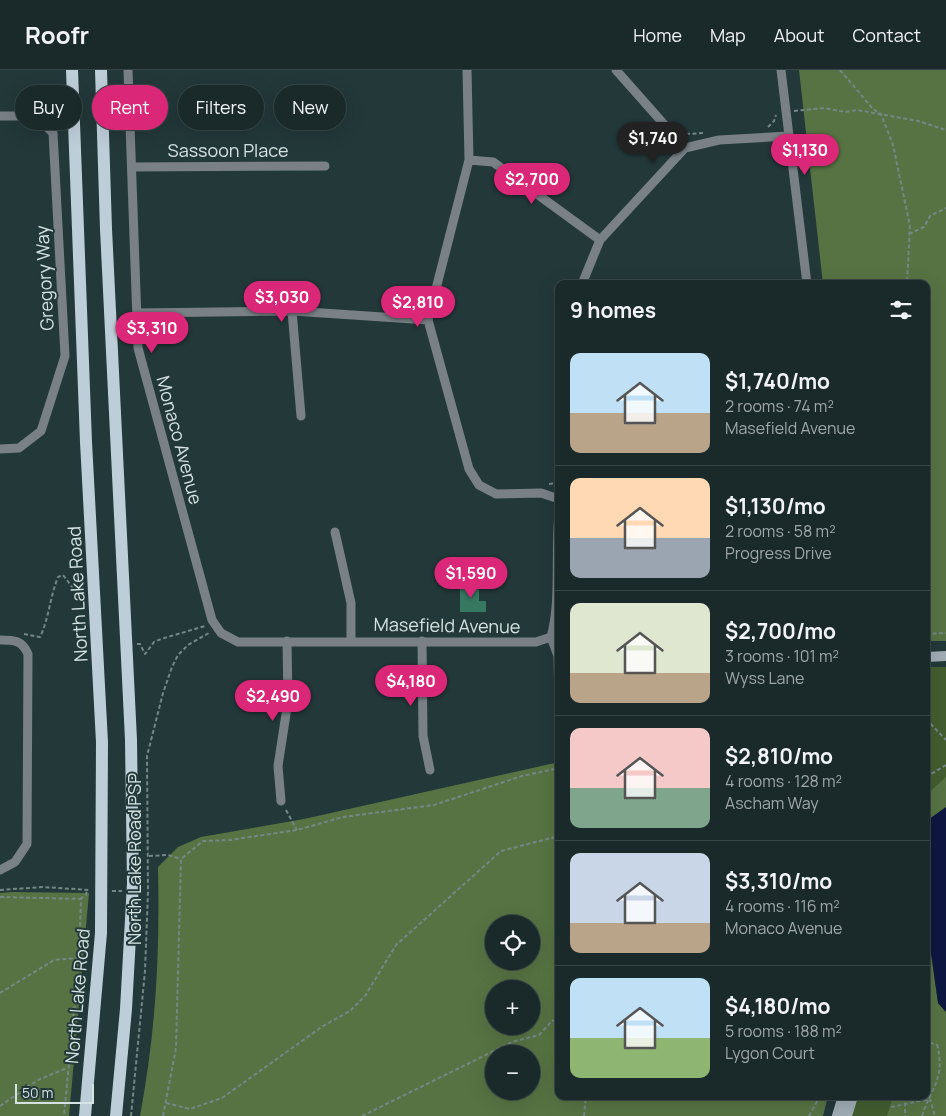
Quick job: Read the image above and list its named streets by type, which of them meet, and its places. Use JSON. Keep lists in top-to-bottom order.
{
  "streets": {
    "main road": ["North Lake Road"],
    "street": [
      "Sassoon Place",
      "Gregory Way",
      "Monaco Avenue",
      "Masefield Avenue"
    ],
    "path": ["North Lake Road PSP"]
  },
  "crossings": [
    ["Sassoon Place", "Monaco Avenue"],
    ["Monaco Avenue", "Masefield Avenue"],
    ["Monaco Avenue", "North Lake Road PSP"],
    ["Masefield Avenue", "North Lake Road PSP"]
  ],
  "scale_bar": "50 m",
  "page": {
    "header": "Roofr",
    "nav": [
      "Home",
      "Map",
      "About",
      "Contact"
    ],
    "chip": [
      "Buy",
      "Rent",
      "Filters",
      "New"
    ],
    "price": [
      "$1,740",
      "$1,130",
      "$2,700",
      "$3,030",
      "$2,810",
      "$3,310",
      "$1,590",
      "$4,180",
      "$2,490"
    ],
    "heading": "9 homes",
    "list": [
      {
        "name": "$1,740/mo",
        "note": "2 rooms · 74 m² · Masefield Avenue"
      },
      {
        "name": "$1,130/mo",
        "note": "2 rooms · 58 m² · Progress Drive"
      },
      {
        "name": "$2,700/mo",
        "note": "3 rooms · 101 m² · Wyss Lane"
      },
      {
        "name": "$2,810/mo",
        "note": "4 rooms · 128 m² · Ascham Way"
      },
      {
        "name": "$3,310/mo",
        "note": "4 rooms · 116 m² · Monaco Avenue"
      },
      {
        "name": "$4,180/mo",
        "note": "5 rooms · 188 m² · Lygon Court"
      }
    ],
    "map_buttons": ["+", "−"],
    "scale": "50 m"
  }
}
